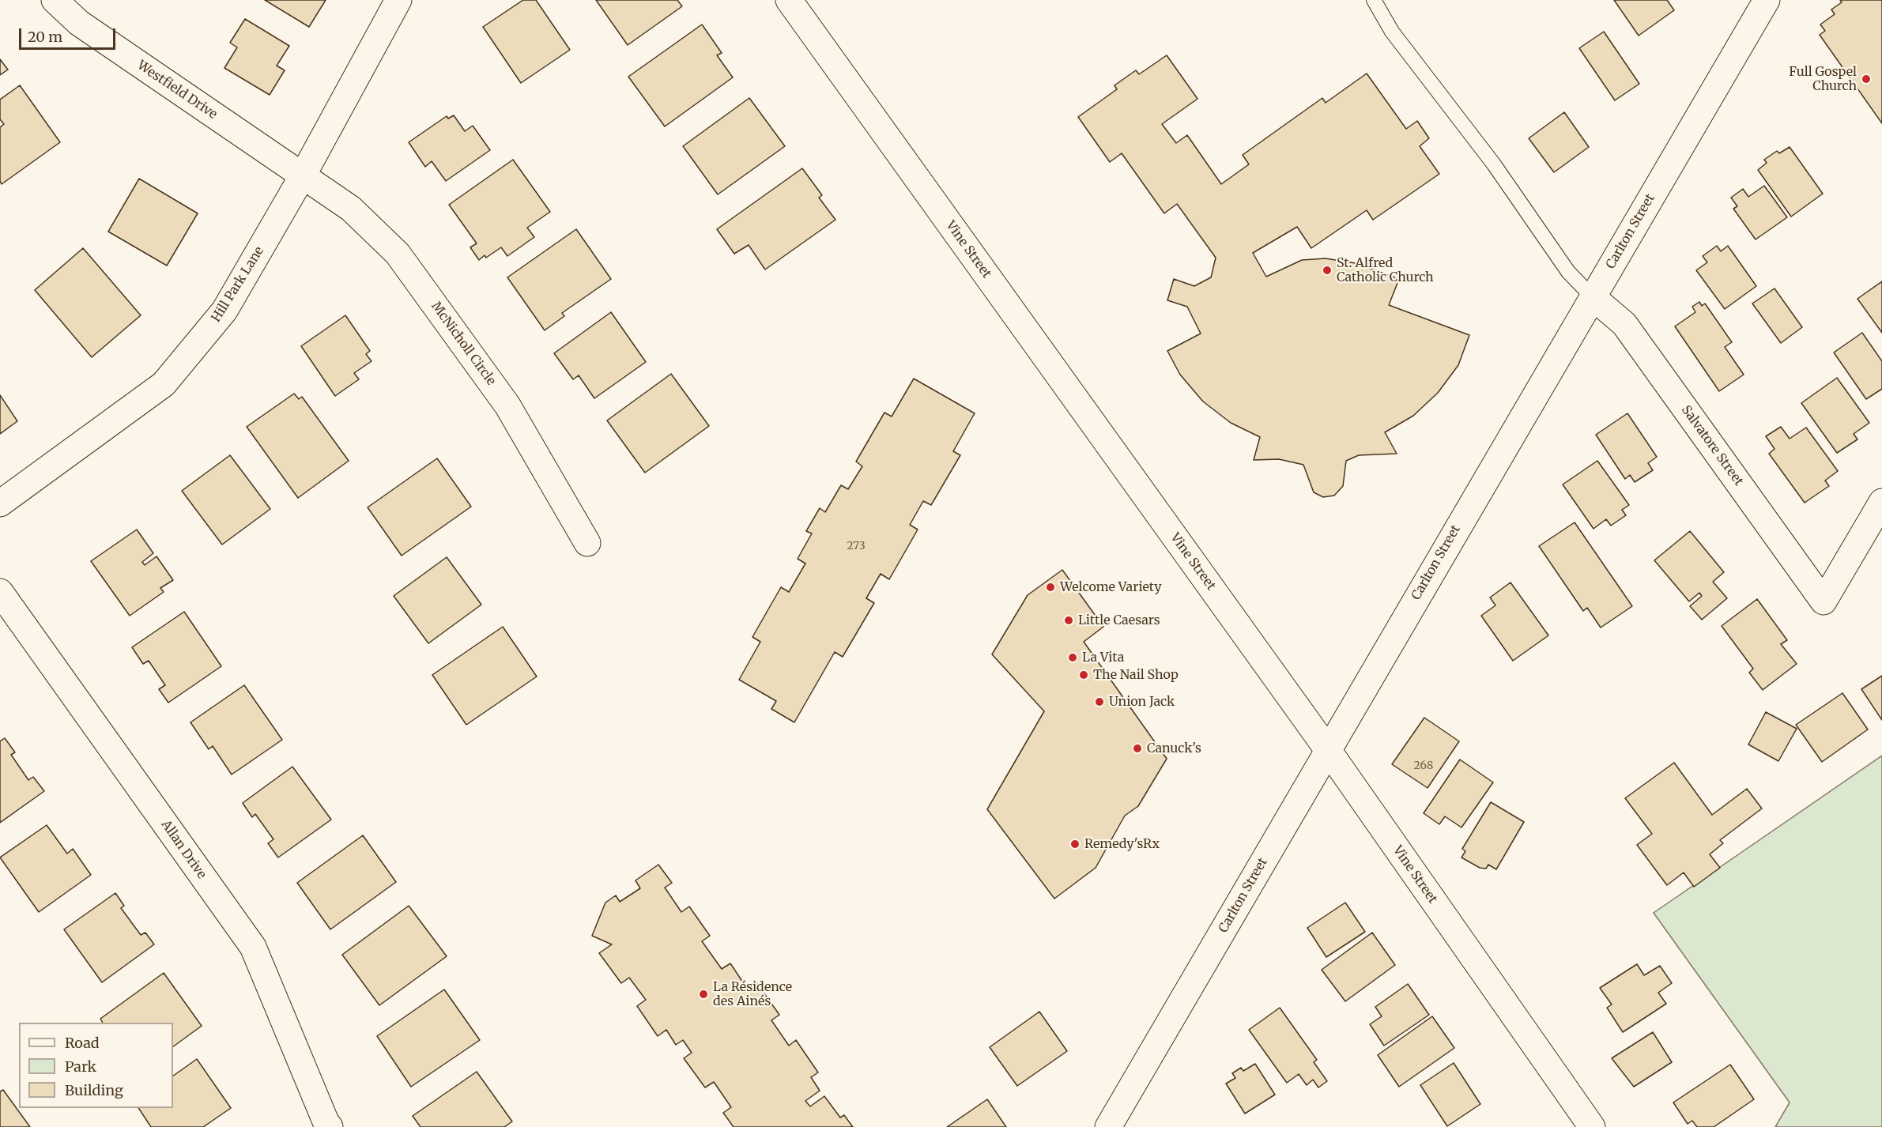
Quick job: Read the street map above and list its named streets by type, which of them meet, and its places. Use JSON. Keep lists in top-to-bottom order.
{
  "streets": {
    "street": [
      "Westfield Drive",
      "Carlton Street",
      "Vine Street",
      "Hill Park Lane",
      "McNicholl Circle",
      "Salvatore Street",
      "Allan Drive"
    ]
  },
  "crossings": [
    ["Westfield Drive", "Hill Park Lane"],
    ["Westfield Drive", "McNicholl Circle"],
    ["Carlton Street", "Vine Street"],
    ["Carlton Street", "Salvatore Street"],
    ["Hill Park Lane", "McNicholl Circle"]
  ],
  "places": [
    "Full Gospel Church",
    "St. Alfred Catholic Church",
    "Welcome Variety",
    "Little Caesars",
    "La Vita",
    "The Nail Shop",
    "Union Jack",
    "Canuck's",
    "Remedy'sRx",
    "La Résidence des Ainés"
  ],
  "house_numbers": ["273", "268"],
  "legend": ["Road", "Park", "Building"],
  "scale_bar": "20 m"
}
